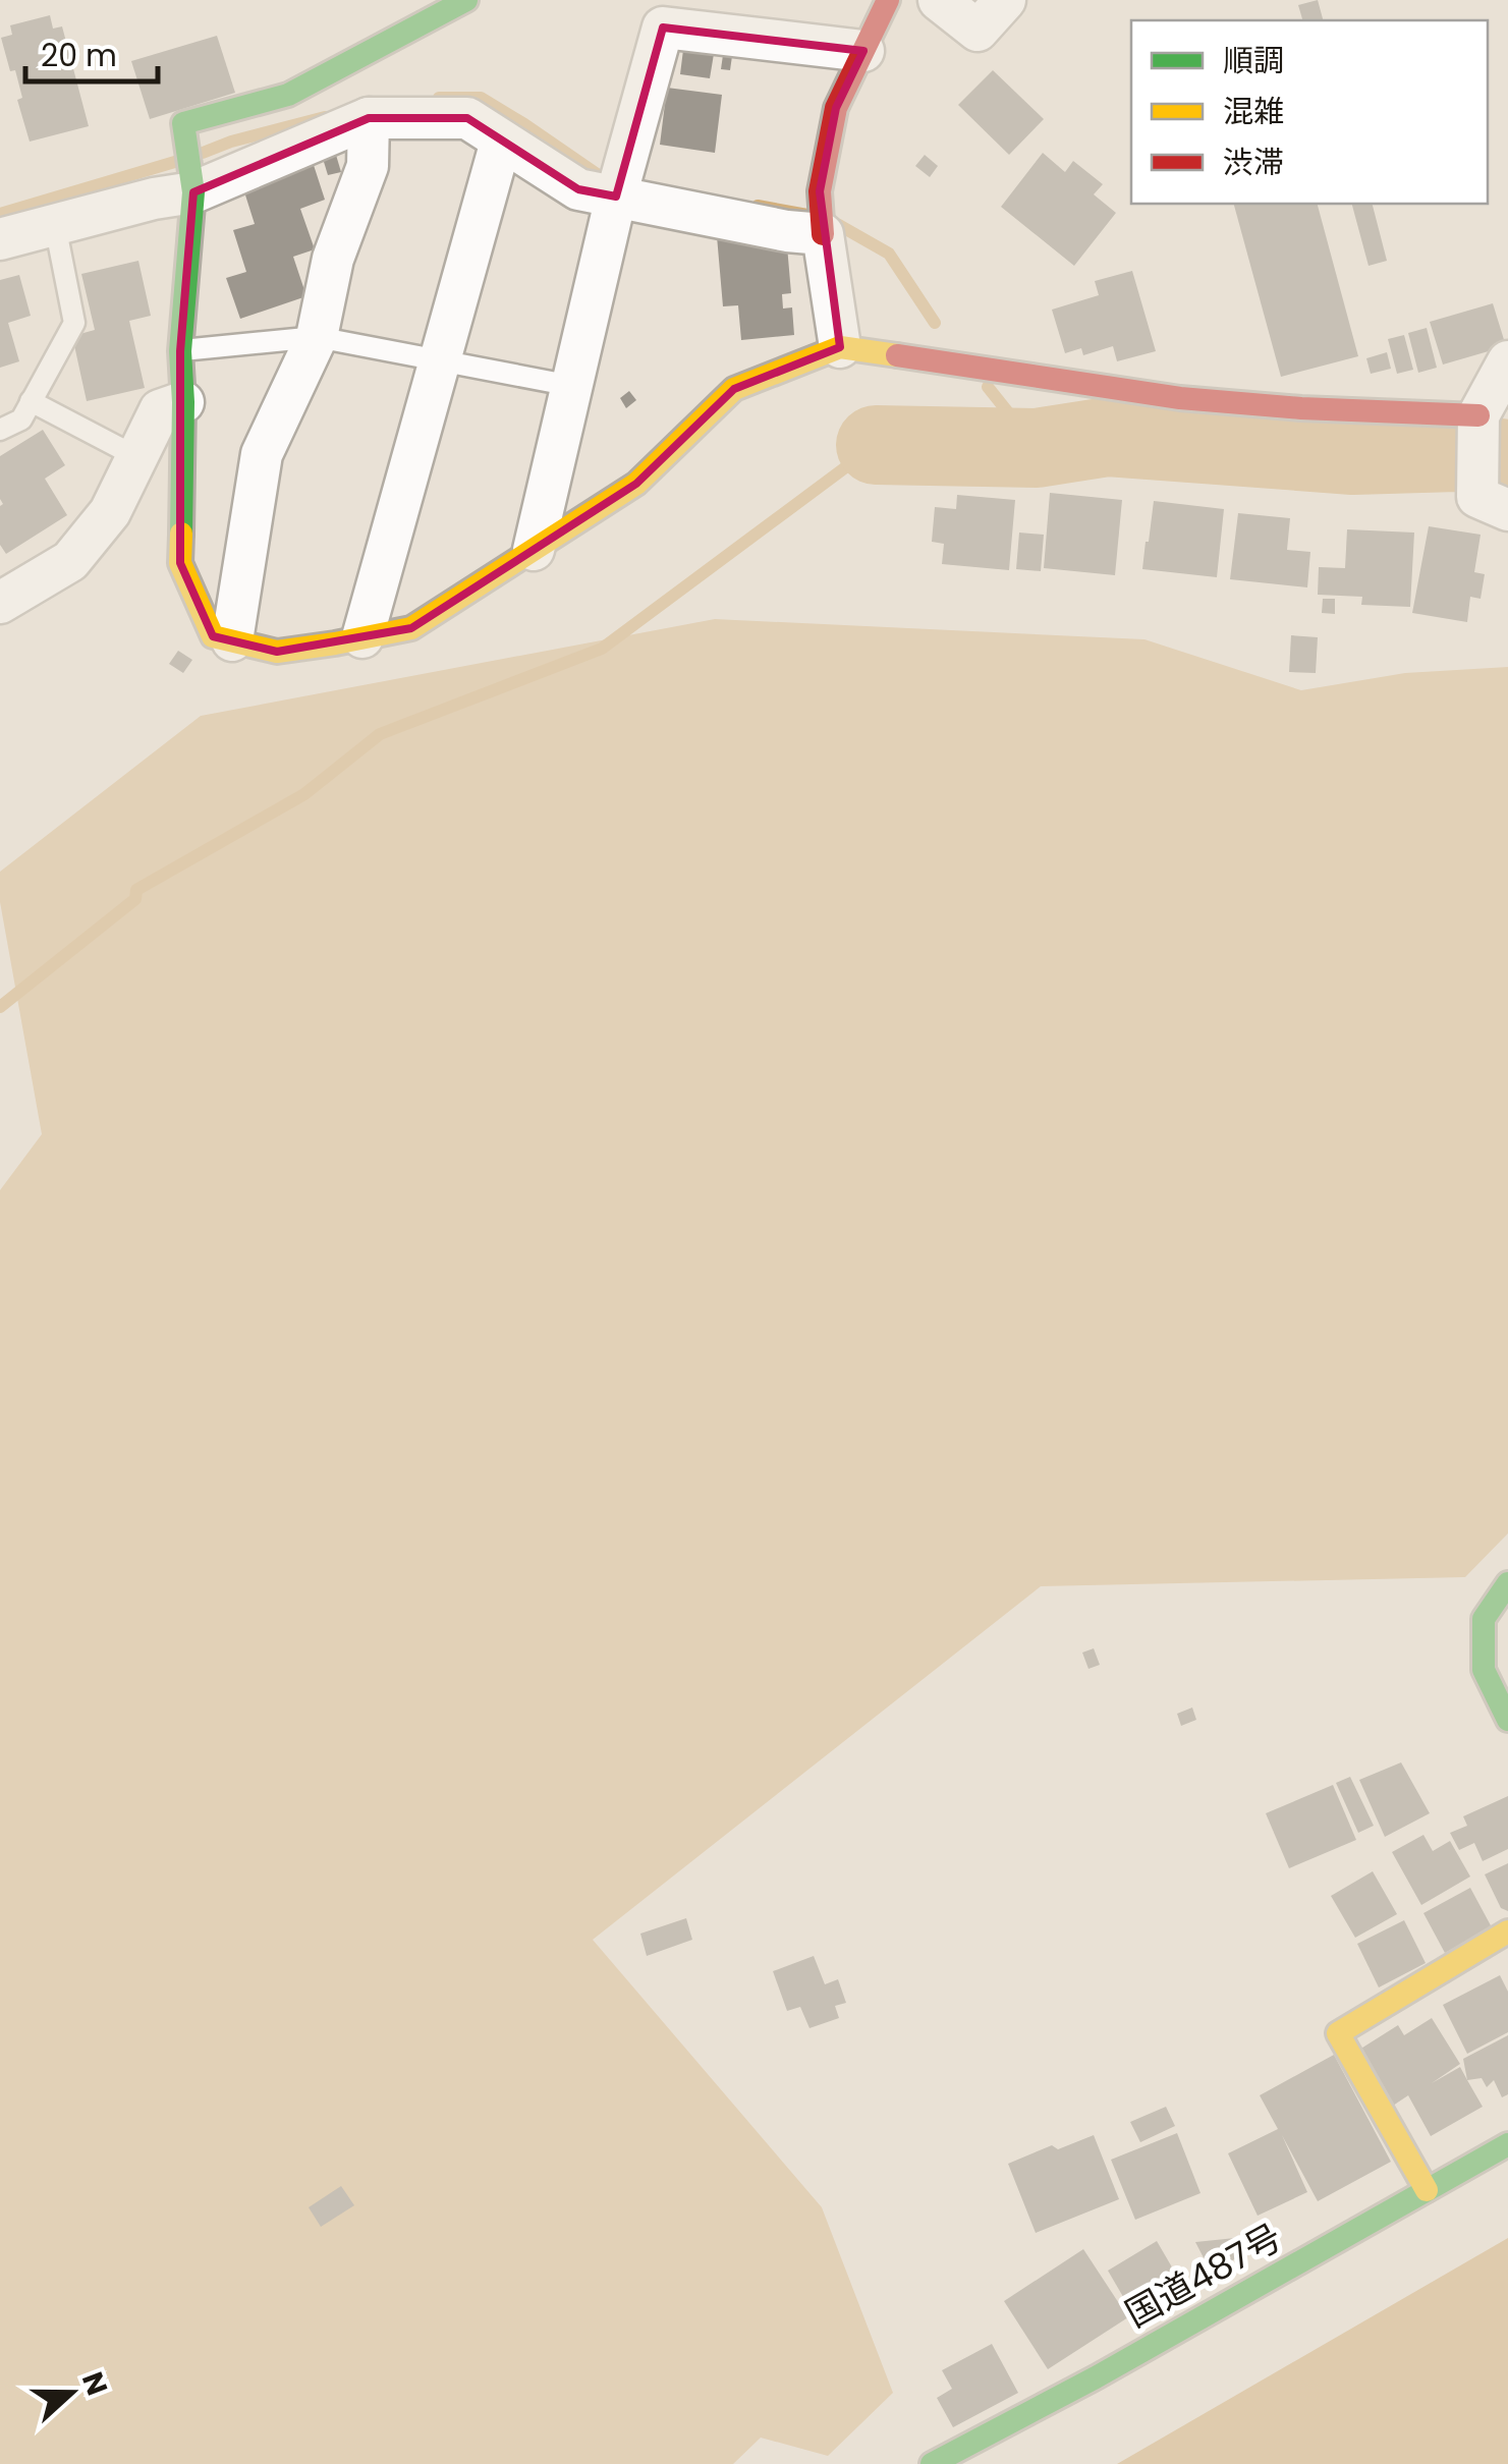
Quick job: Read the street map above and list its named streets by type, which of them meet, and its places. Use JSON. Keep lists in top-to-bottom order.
{
  "streets": {
    "main road": ["国道487号"]
  },
  "legend": ["順調", "混雑", "渋滞"],
  "scale_bar": "20 m",
  "north": "right"
}
